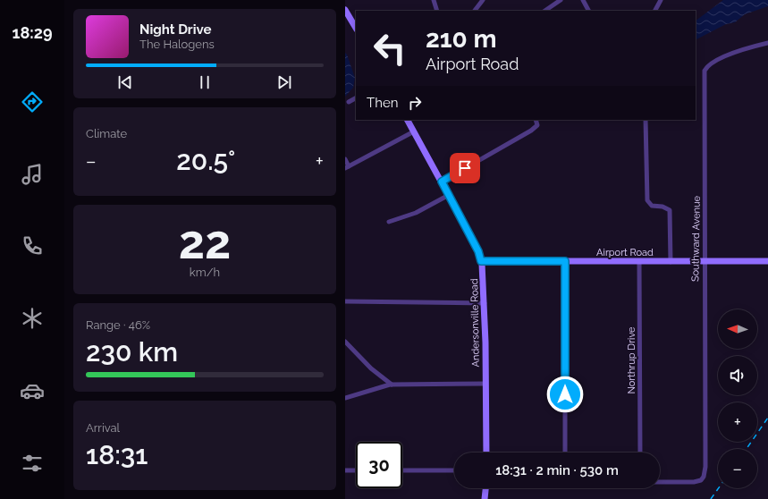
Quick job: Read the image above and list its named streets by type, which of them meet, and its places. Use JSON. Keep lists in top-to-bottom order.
{
  "streets": {
    "street": [
      "Southward Avenue",
      "Airport Road",
      "Andersonville Road",
      "Northrup Drive"
    ]
  },
  "crossings": [
    ["Southward Avenue", "Airport Road"],
    ["Airport Road", "Andersonville Road"],
    ["Airport Road", "Northrup Drive"]
  ],
  "north": "left",
  "page": {
    "tabs": "18:29",
    "turn": ["210 m", "Airport Road"],
    "song": ["Night Drive", "The Halogens"],
    "then": "Then",
    "tile": [
      "Climate",
      ["22", "km/h"],
      ["Range · 46%", "230 km"],
      ["Arrival", "18:31"]
    ],
    "heat": ["−", "20.5°", "+"],
    "map_buttons": ["+", "−"],
    "limit": "30",
    "trip": "18:31 · 2 min · 530 m"
  }
}
